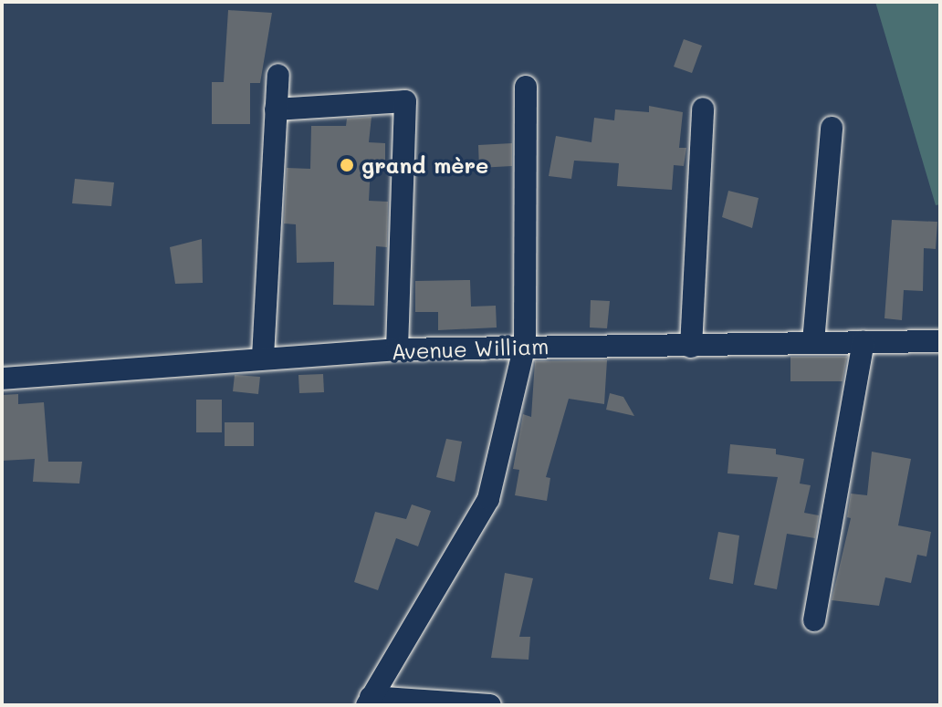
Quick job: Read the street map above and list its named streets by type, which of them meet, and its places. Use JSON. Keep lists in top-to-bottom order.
{
  "streets": {
    "street": ["Avenue William"]
  },
  "places": ["grand mère"]
}
